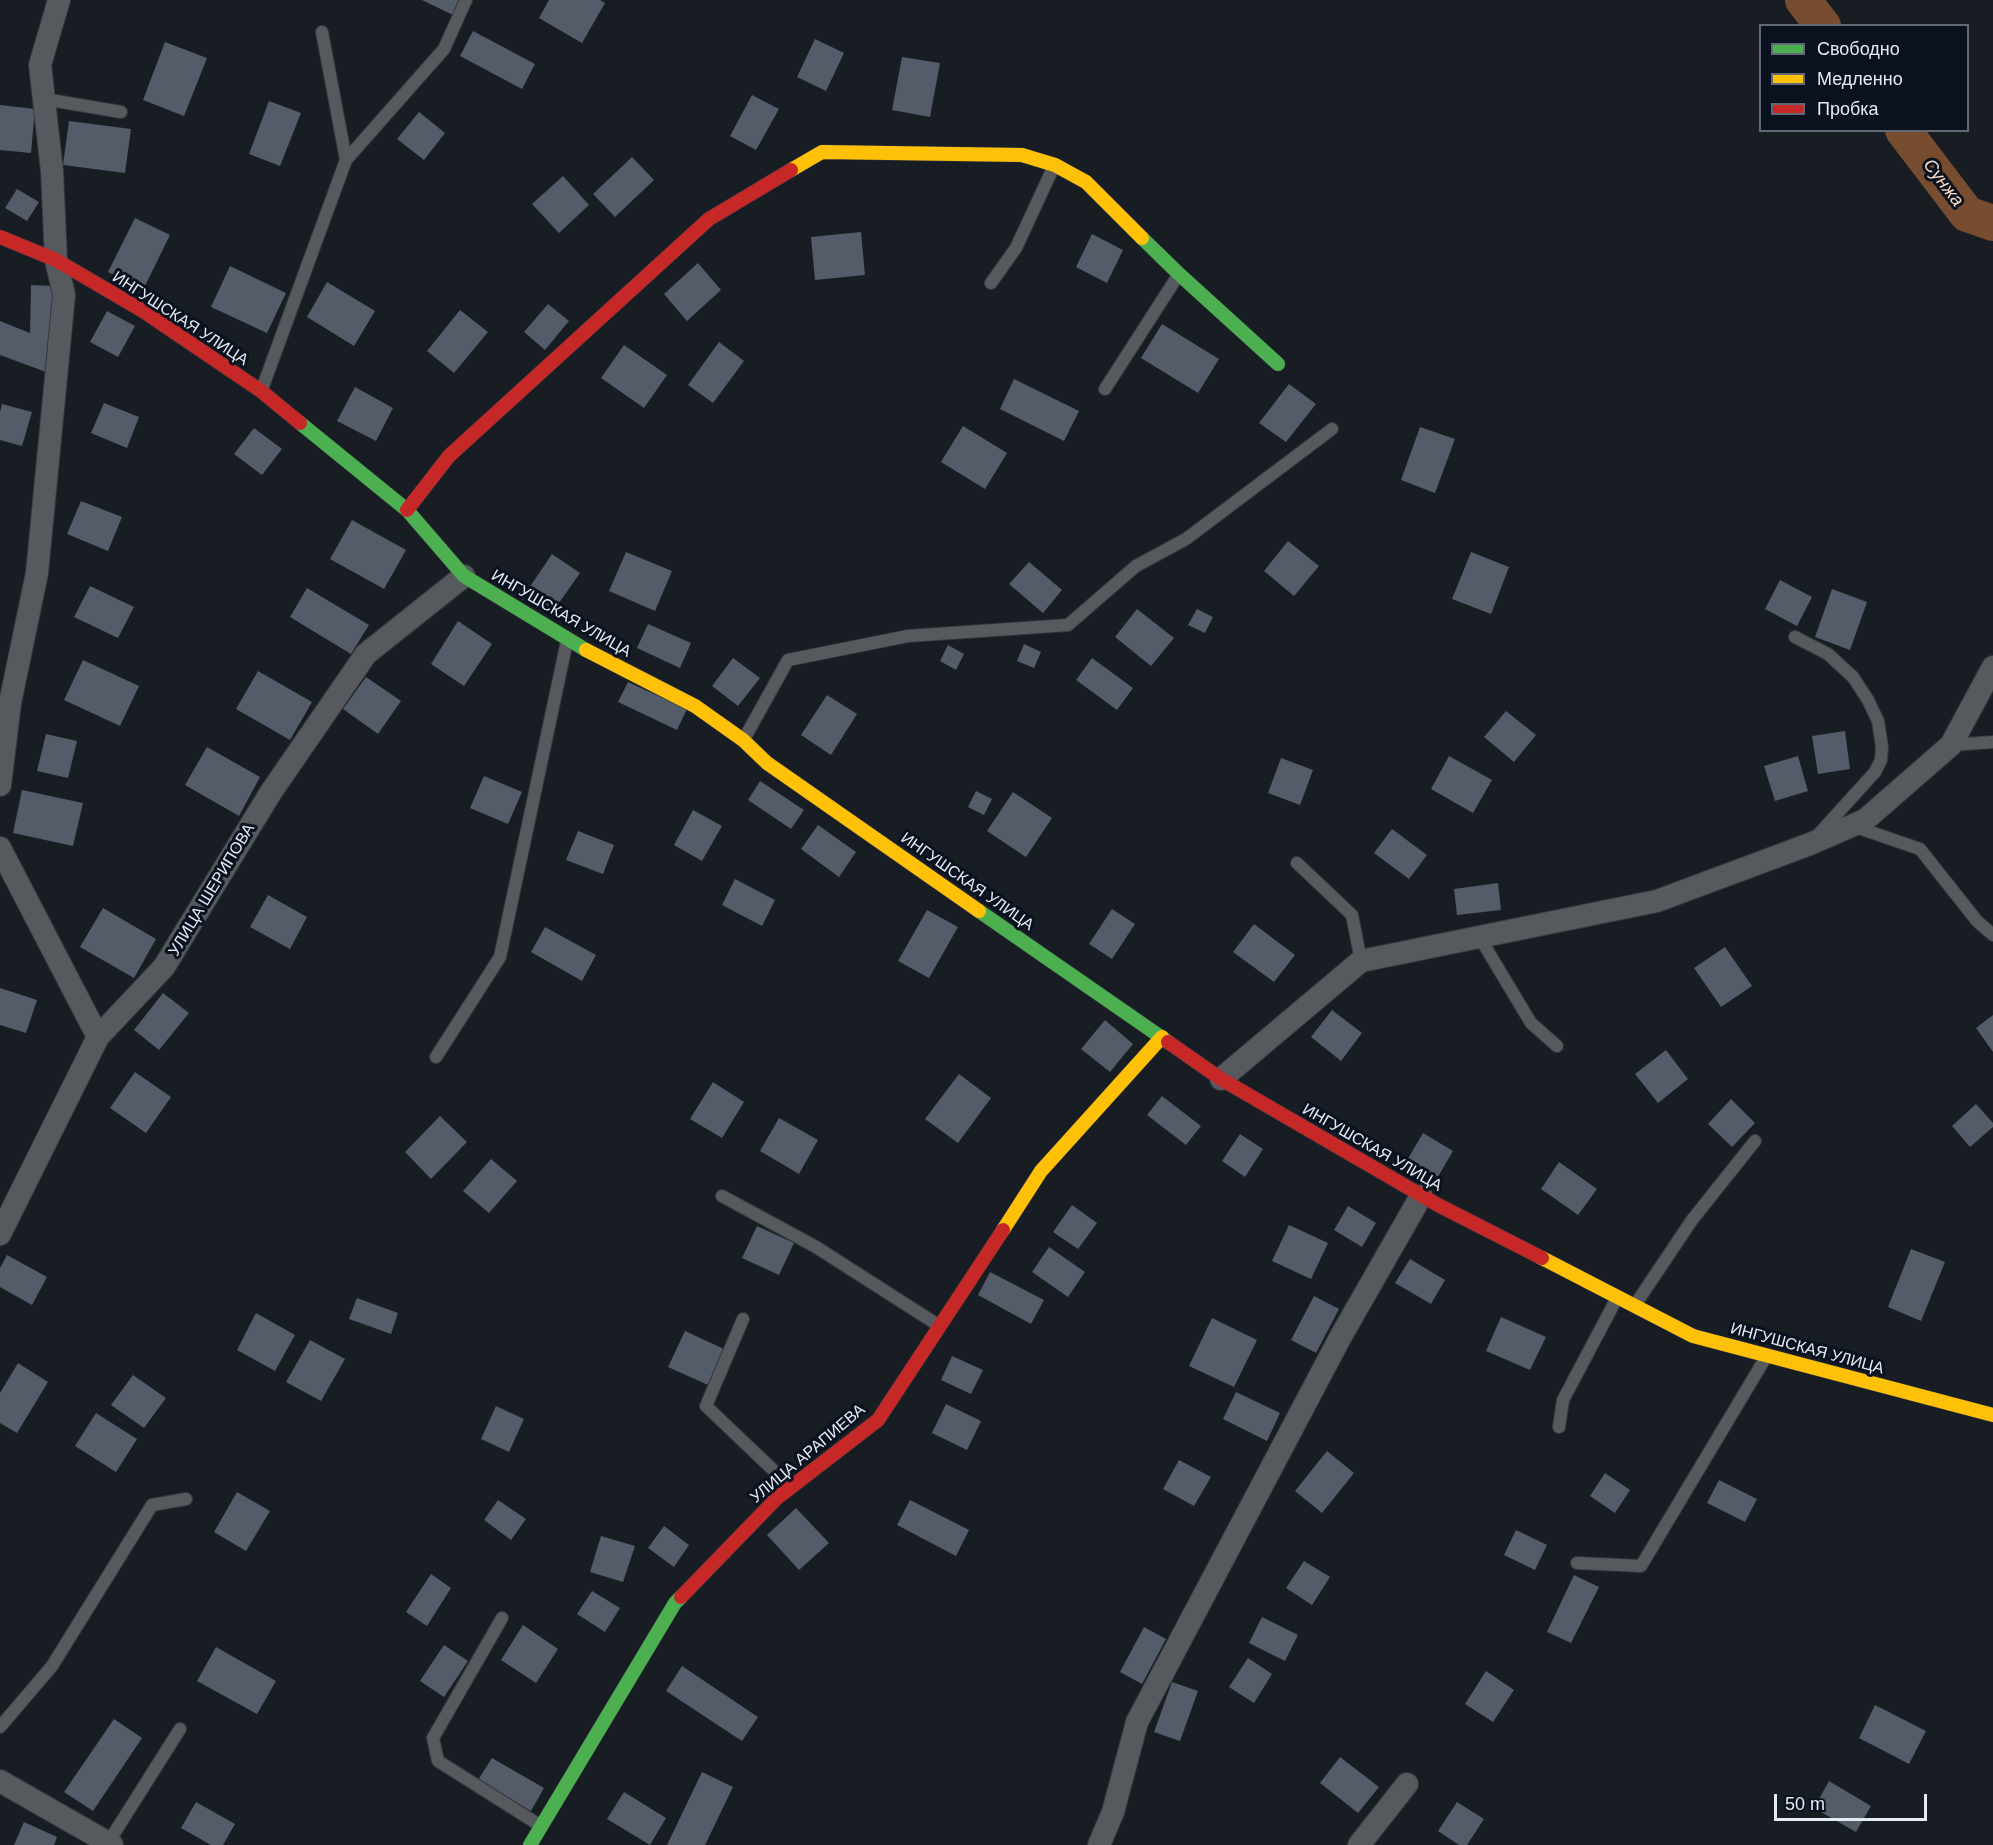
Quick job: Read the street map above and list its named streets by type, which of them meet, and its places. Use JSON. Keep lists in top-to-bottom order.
{
  "streets": {
    "street": ["ИНГУШСКАЯ УЛИЦА", "УЛИЦА ШЕРИПОВА", "УЛИЦА АРАПИЕВА"]
  },
  "crossings": [
    ["ИНГУШСКАЯ УЛИЦА", "УЛИЦА ШЕРИПОВА"],
    ["ИНГУШСКАЯ УЛИЦА", "УЛИЦА АРАПИЕВА"]
  ],
  "water": ["Сунжа"],
  "legend": ["Свободно", "Медленно", "Пробка"],
  "scale_bar": "50 m"
}
